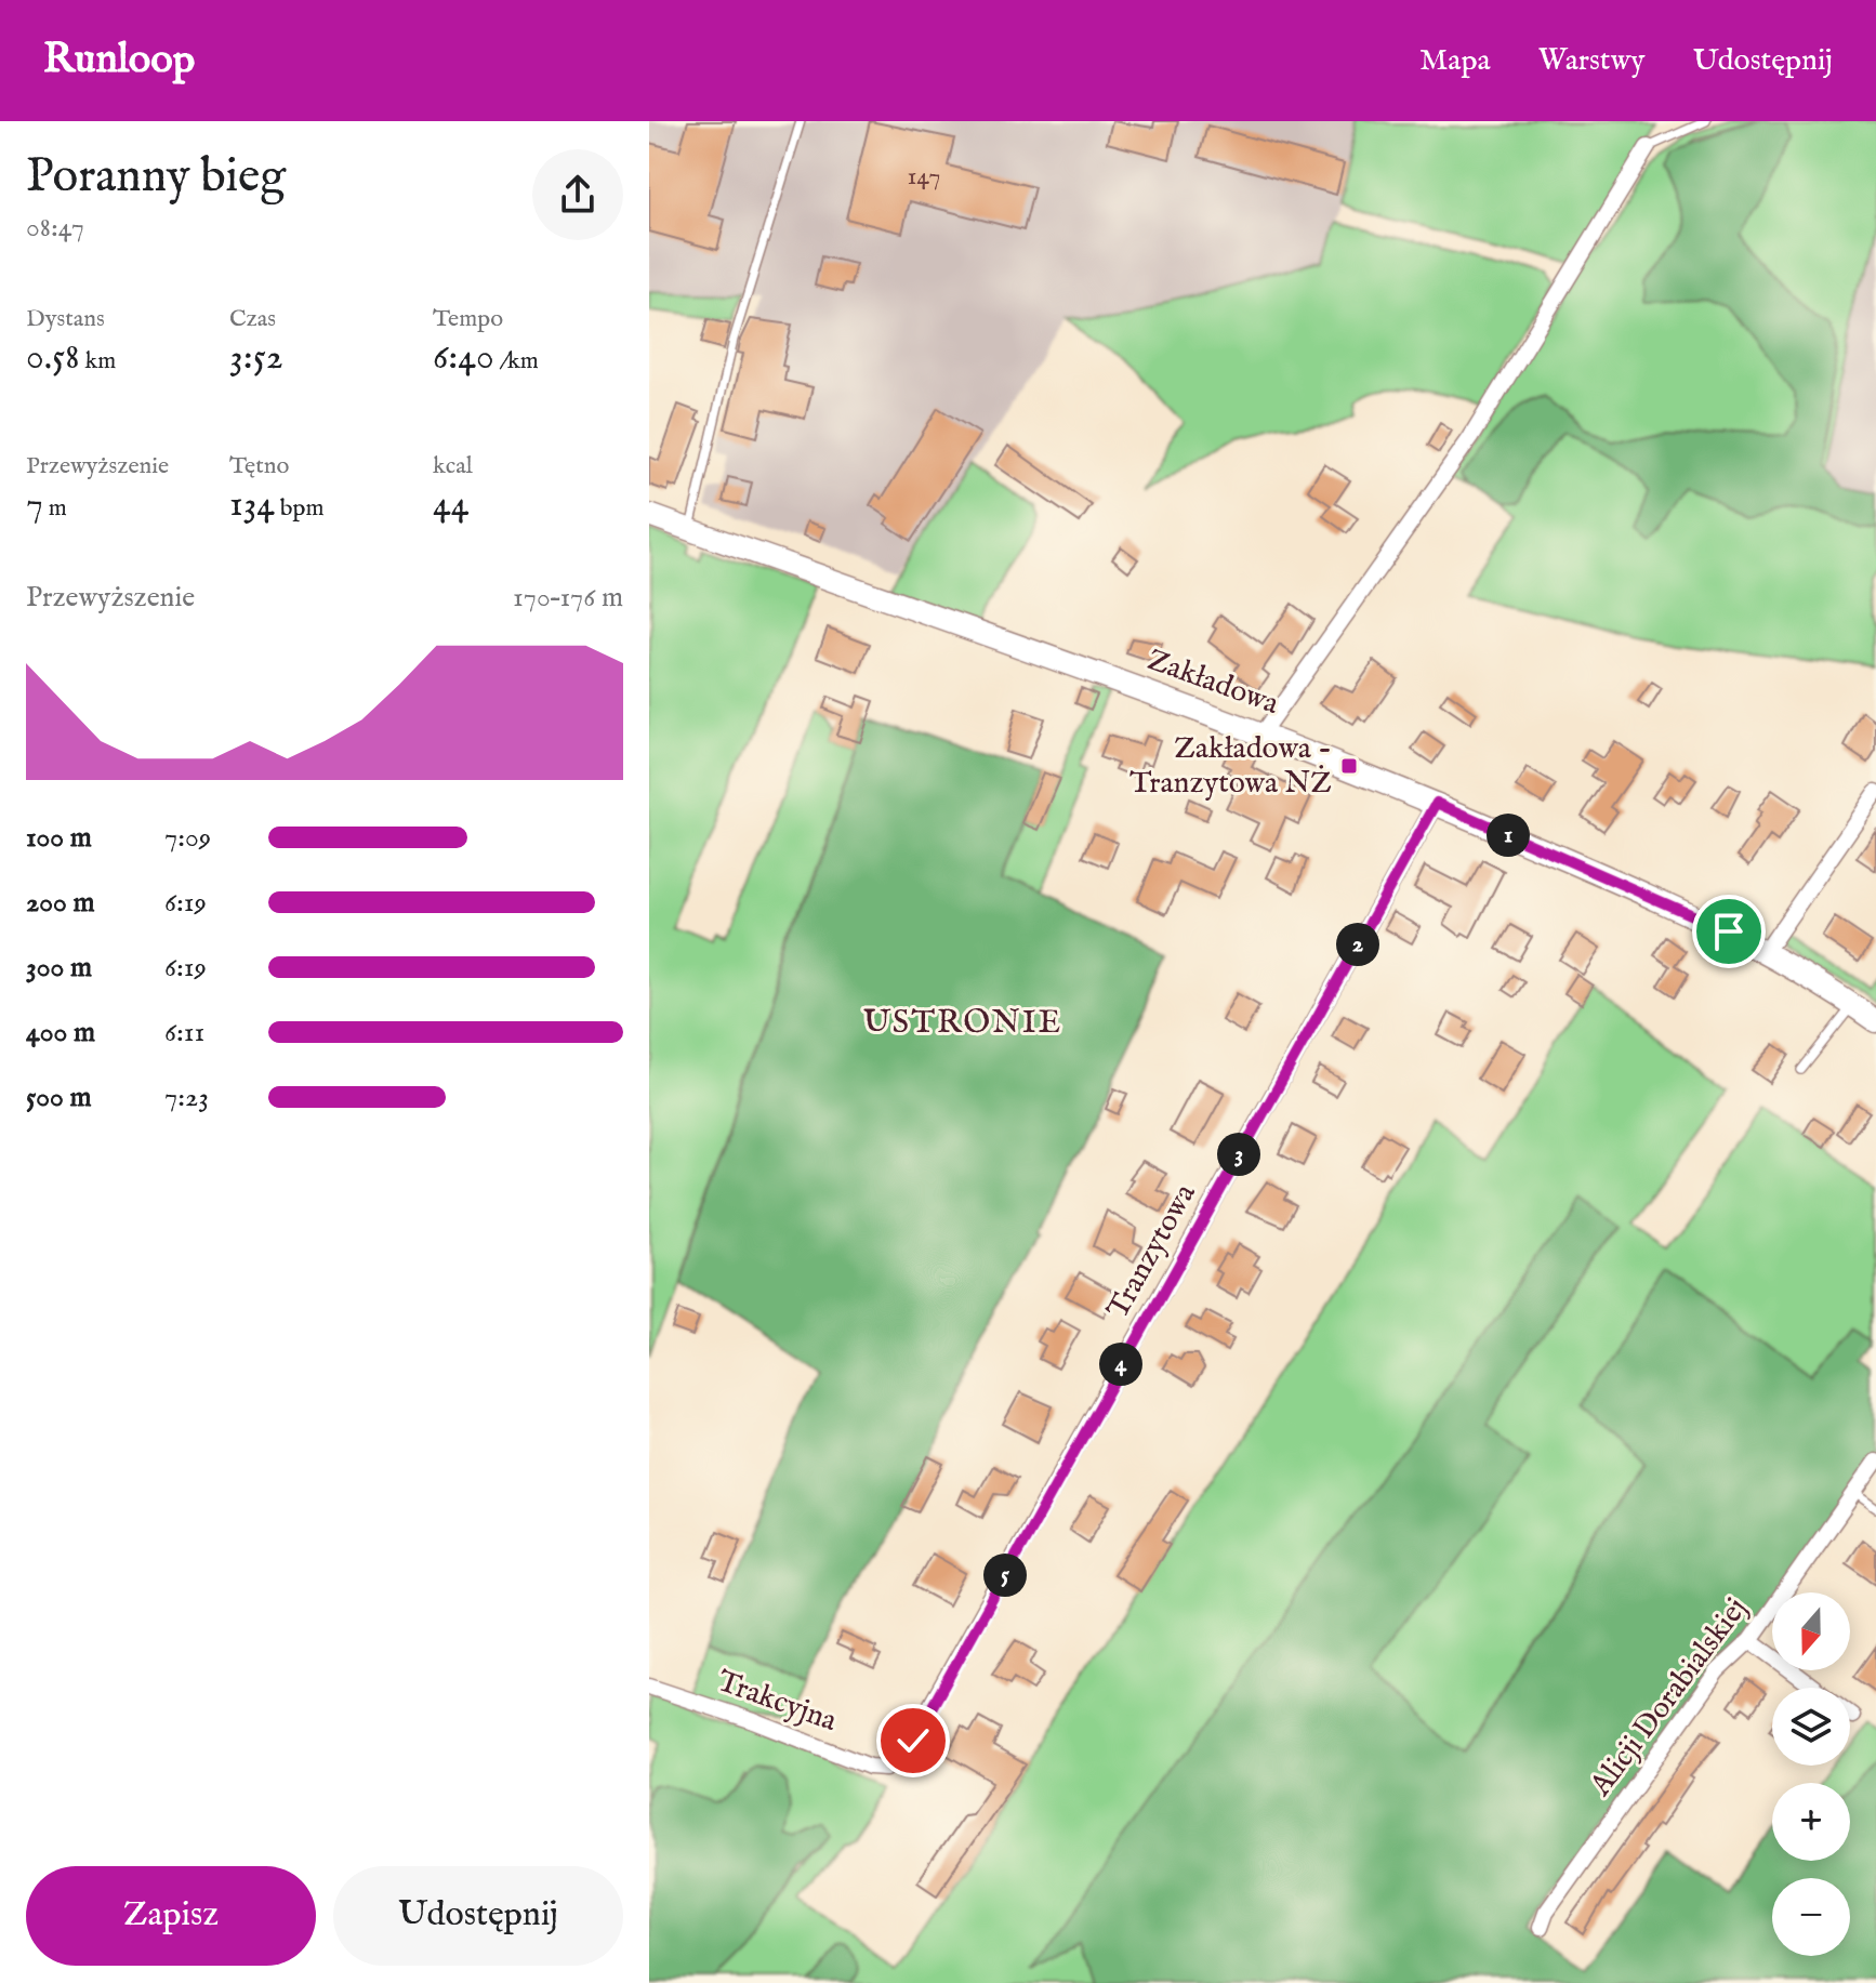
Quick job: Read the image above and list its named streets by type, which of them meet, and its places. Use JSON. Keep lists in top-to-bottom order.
{
  "streets": {
    "street": [
      "Zakładowa",
      "Tranzytowa",
      "Alicji Dorabialskiej",
      "Trakcyjna"
    ]
  },
  "crossings": [
    ["Zakładowa", "Tranzytowa"],
    ["Tranzytowa", "Trakcyjna"]
  ],
  "districts": ["USTRONIE"],
  "places": {
    "transit": ["Zakładowa - Tranzytowa NŻ"]
  },
  "house_numbers": ["147"],
  "north": "bottom",
  "page": {
    "header": "Runloop",
    "nav": ["Mapa", "Warstwy", "Udostępnij"],
    "heading": ["Poranny bieg", "08:47"],
    "stats": [
      ["Dystans", "0.58 km"],
      ["Czas", "3:52"],
      ["Tempo", "6:40 /km"],
      ["Przewyższenie", "7 m"],
      ["Tętno", "134 bpm"],
      ["kcal", "44"]
    ],
    "chart": ["Przewyższenie", "170–176 m"],
    "list": [
      {
        "name": "100 m",
        "note": "7:09"
      },
      {
        "name": "200 m",
        "note": "6:19"
      },
      {
        "name": "300 m",
        "note": "6:19"
      },
      {
        "name": "400 m",
        "note": "6:11"
      },
      {
        "name": "500 m",
        "note": "7:23"
      }
    ],
    "pins": [
      "1",
      "2",
      "3",
      "4",
      "5"
    ],
    "map_buttons": ["+", "−"],
    "buttons": ["Zapisz", "Udostępnij"]
  }
}
